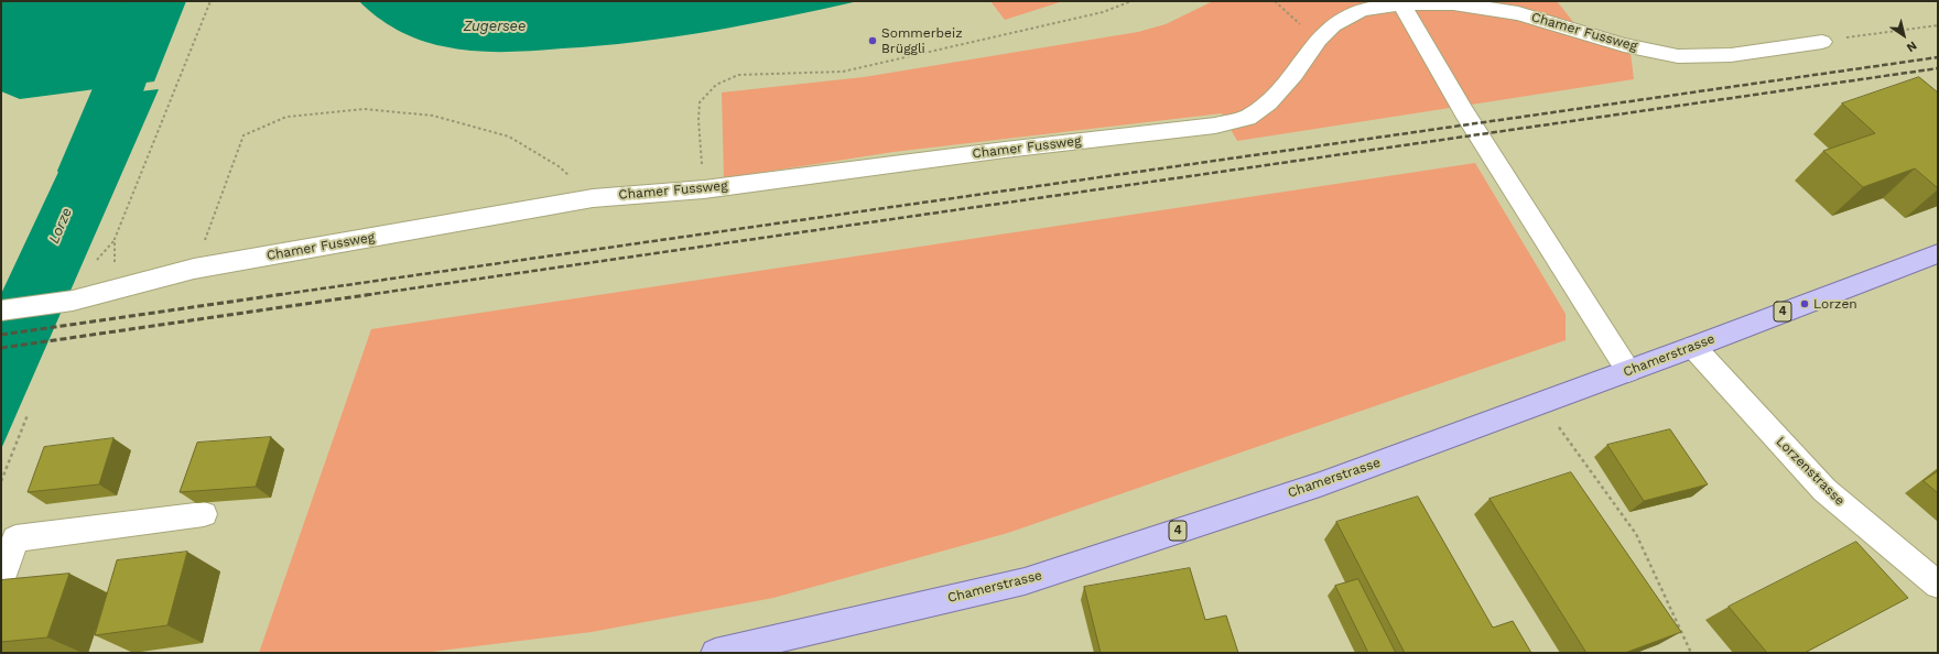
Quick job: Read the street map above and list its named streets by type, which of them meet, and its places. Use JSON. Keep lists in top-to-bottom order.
{
  "streets": {
    "main road": ["4", "Chamerstrasse"],
    "street": ["Chamer Fussweg", "Lorzenstrasse"]
  },
  "crossings": [
    ["Chamerstrasse", "Lorzenstrasse"]
  ],
  "water": ["Zugersee", "Lorze"],
  "places": ["Sommerbeiz Brüggli", "Lorzen"],
  "north": "bottom right"
}
